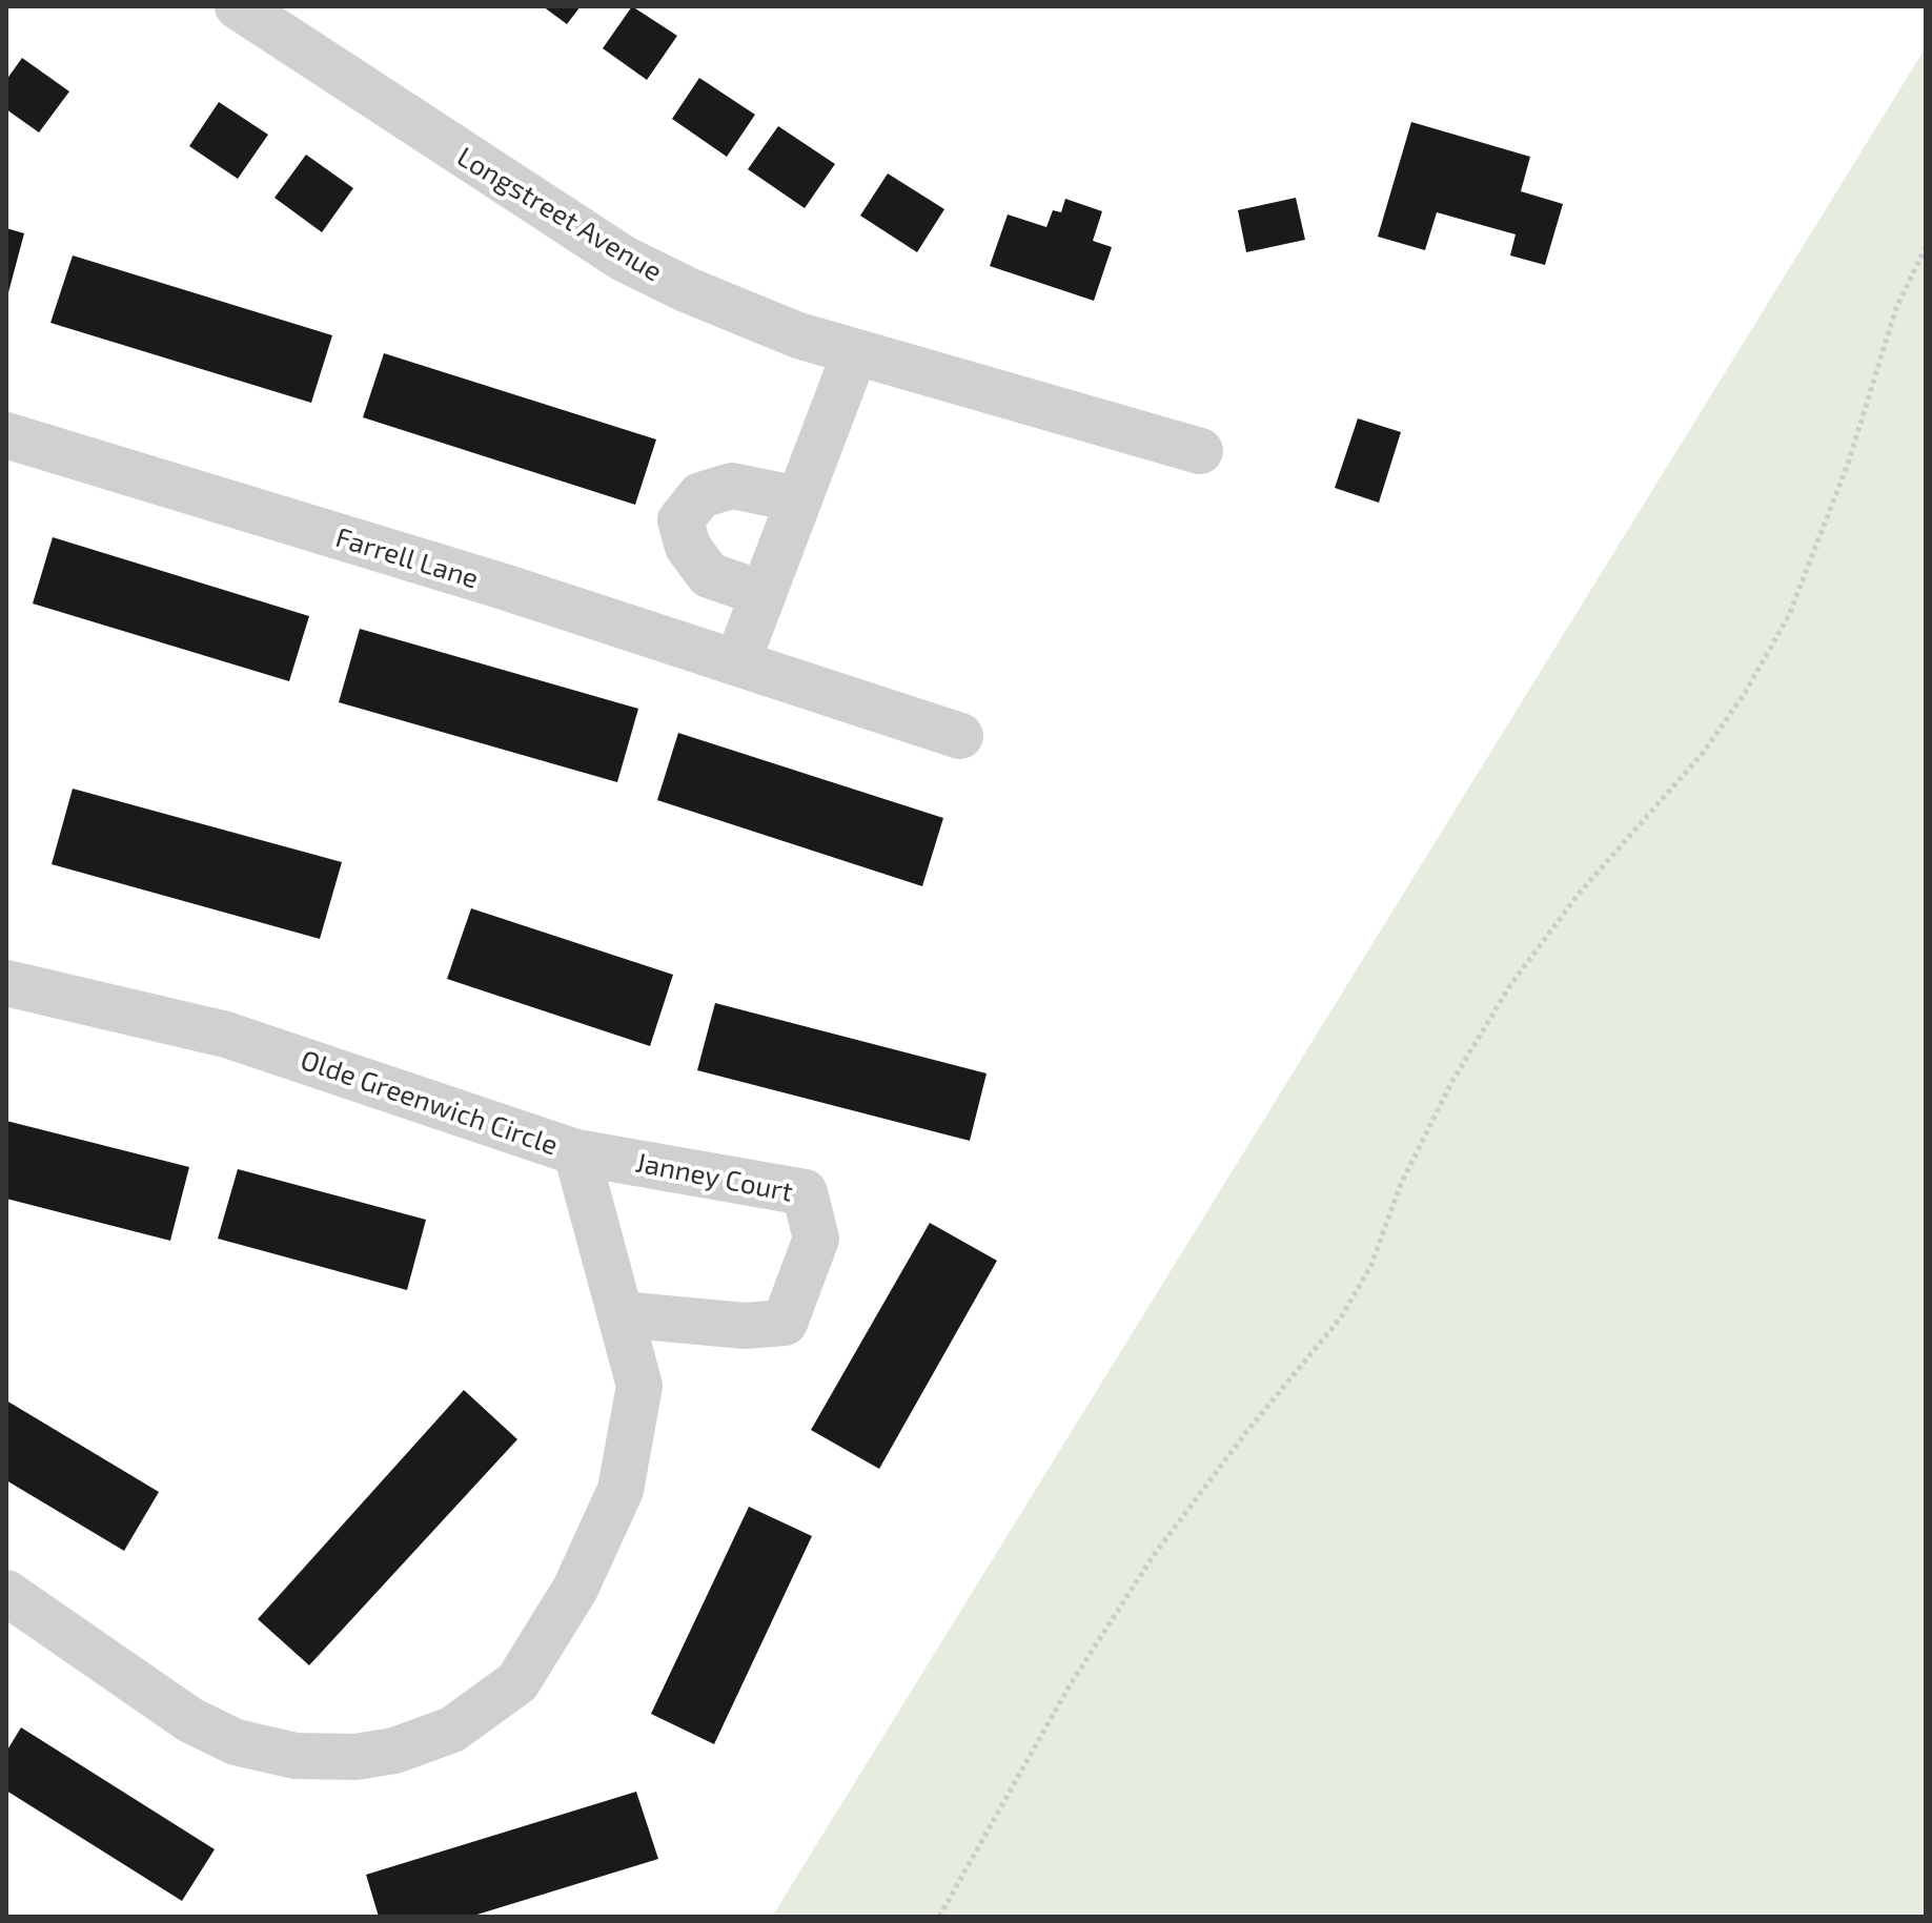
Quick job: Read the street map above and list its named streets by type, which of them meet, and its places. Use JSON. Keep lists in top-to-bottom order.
{
  "streets": {
    "street": [
      "Longstreet Avenue",
      "Farrell Lane",
      "Olde Greenwich Circle",
      "Janney Court"
    ]
  },
  "crossings": [
    ["Olde Greenwich Circle", "Janney Court"]
  ]
}
